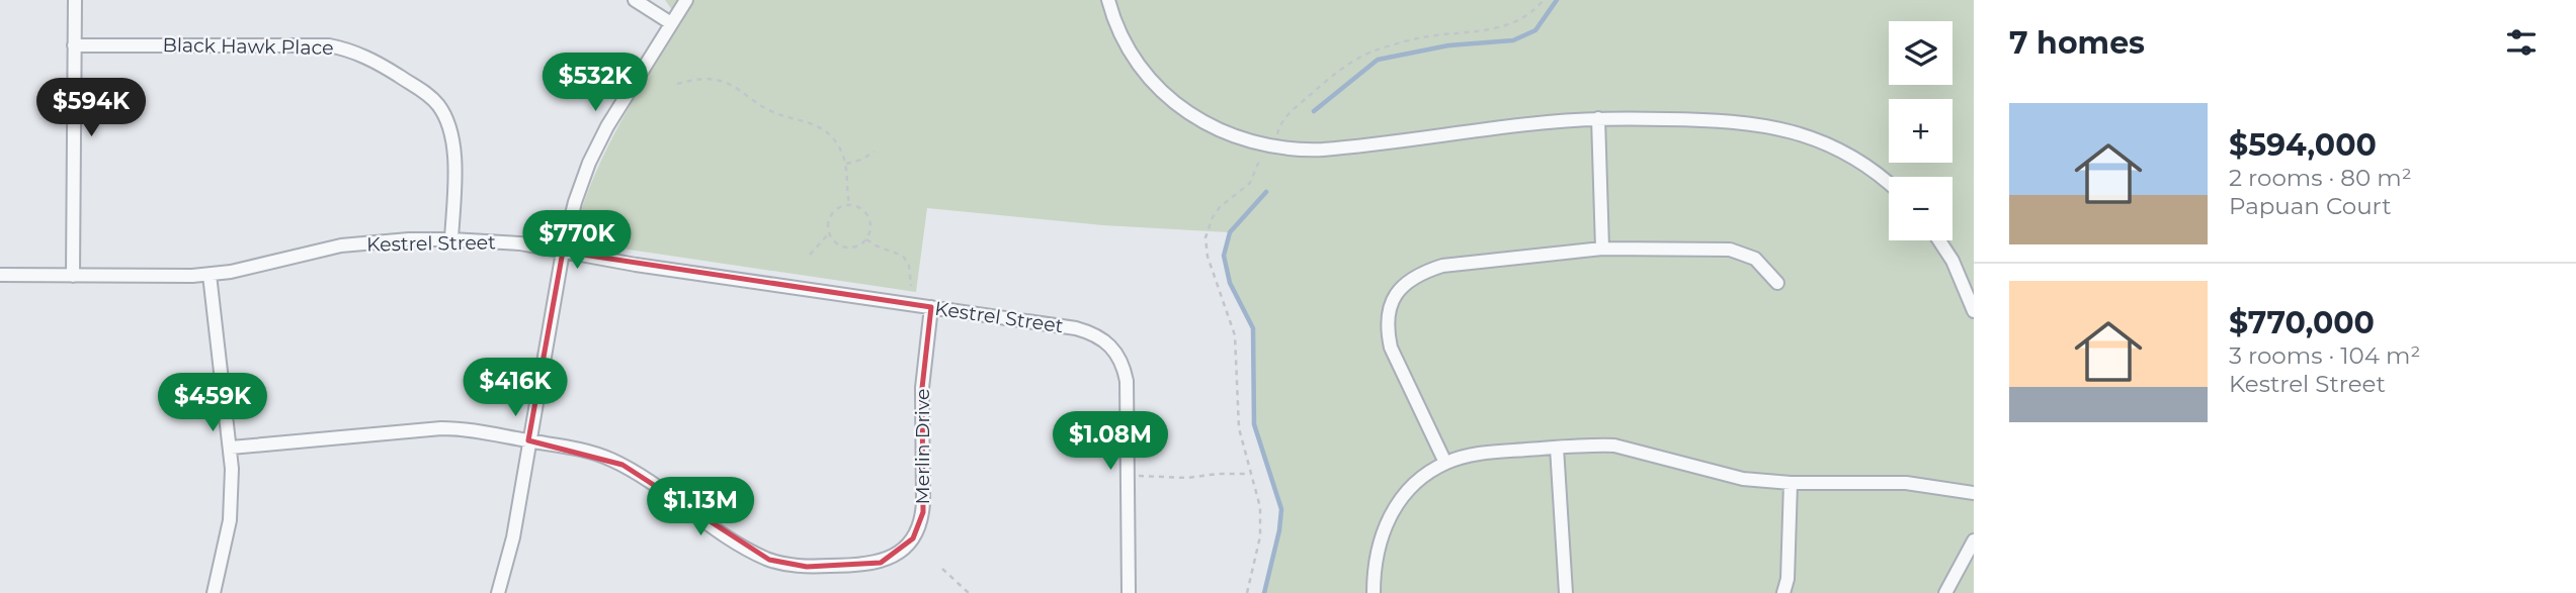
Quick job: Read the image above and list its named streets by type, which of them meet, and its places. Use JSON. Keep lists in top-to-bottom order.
{
  "streets": {
    "street": ["Black Hawk Place", "Kestrel Street", "Merlin Drive"]
  },
  "crossings": [
    ["Black Hawk Place", "Kestrel Street"],
    ["Kestrel Street", "Merlin Drive"]
  ],
  "page": {
    "heading": "7 homes",
    "map_buttons": ["+", "−"],
    "price": [
      "$532K",
      "$594K",
      "$770K",
      "$416K",
      "$459K",
      "$1.08M",
      "$1.13M"
    ],
    "list": [
      {
        "name": "$594,000",
        "note": "2 rooms · 80 m² · Papuan Court"
      },
      {
        "name": "$770,000",
        "note": "3 rooms · 104 m² · Kestrel Street"
      }
    ]
  }
}
